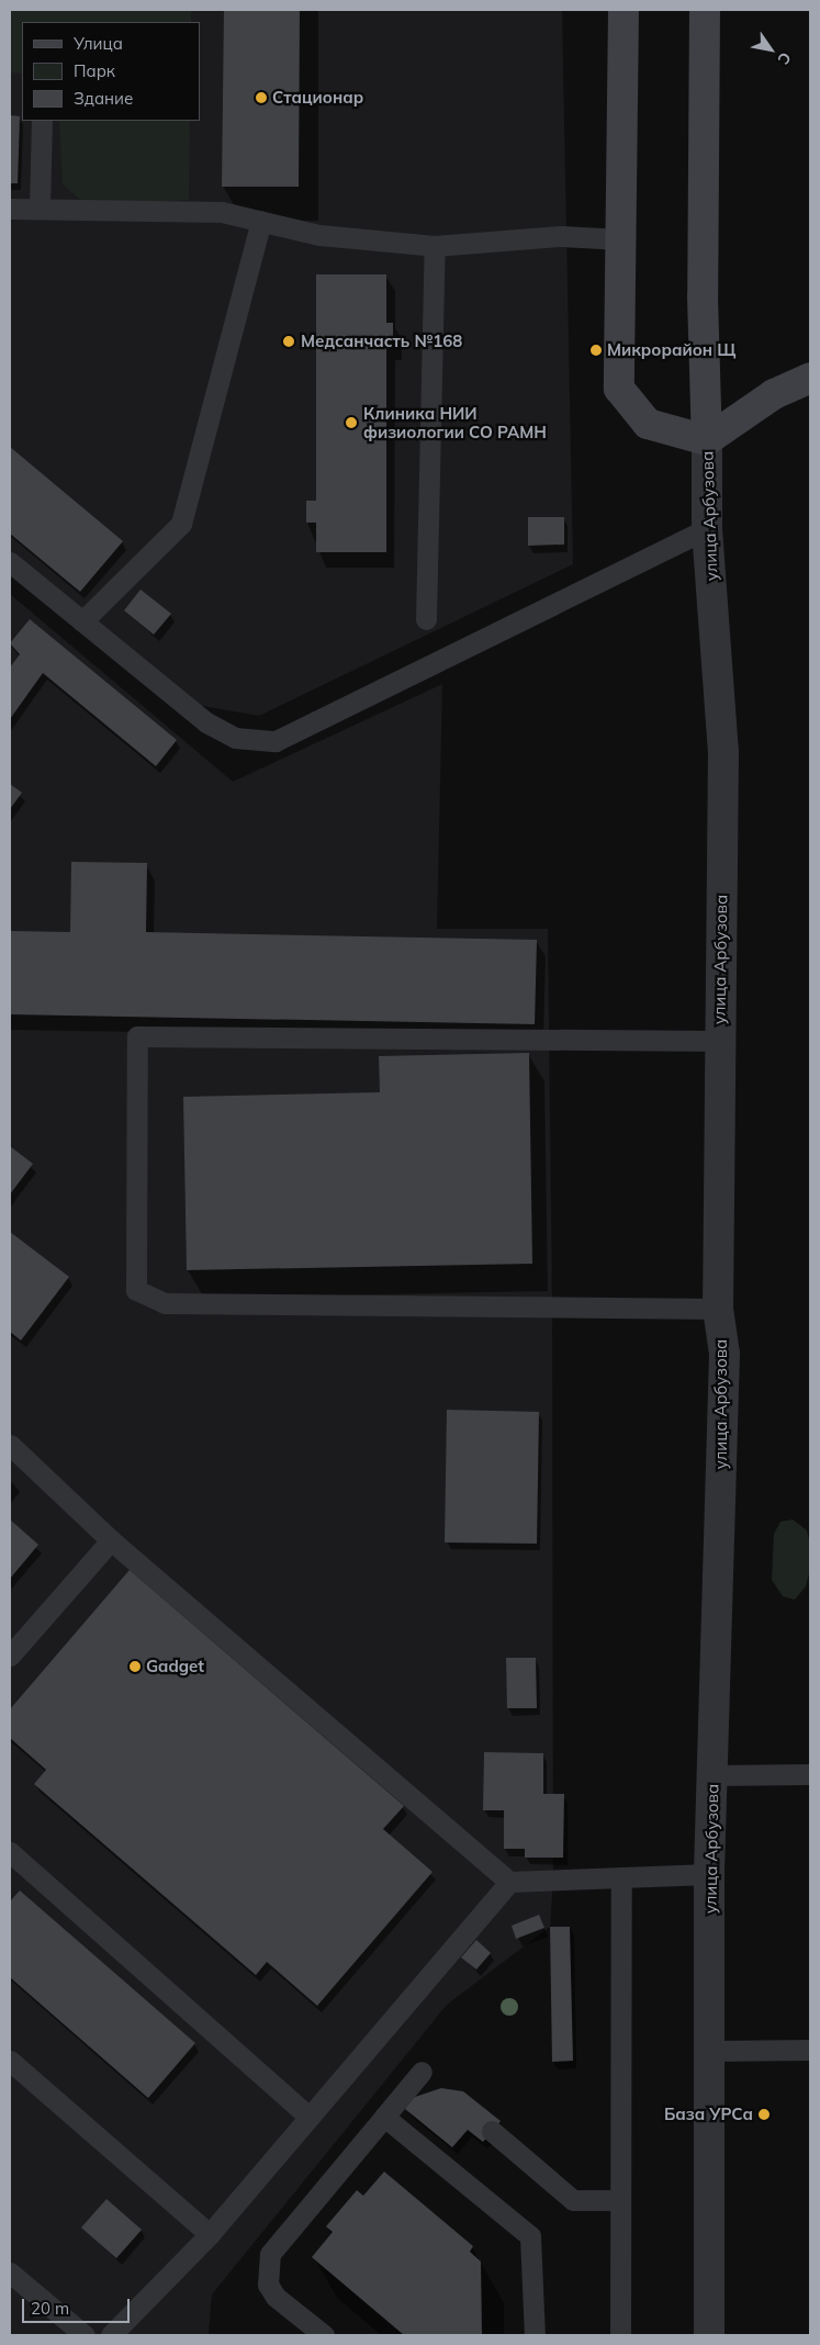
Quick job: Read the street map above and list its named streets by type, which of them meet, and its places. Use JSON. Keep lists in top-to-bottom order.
{
  "streets": {
    "main road": ["улица Арбузова"]
  },
  "places": [
    "Стационар",
    "Медсанчасть №168",
    "Микрорайон Щ",
    "Клиника НИИ физиологии СО РАМН",
    "Gadget",
    "База УРСа"
  ],
  "legend": ["Улица", "Парк", "Здание"],
  "scale_bar": "20 m",
  "north": "bottom right"
}
